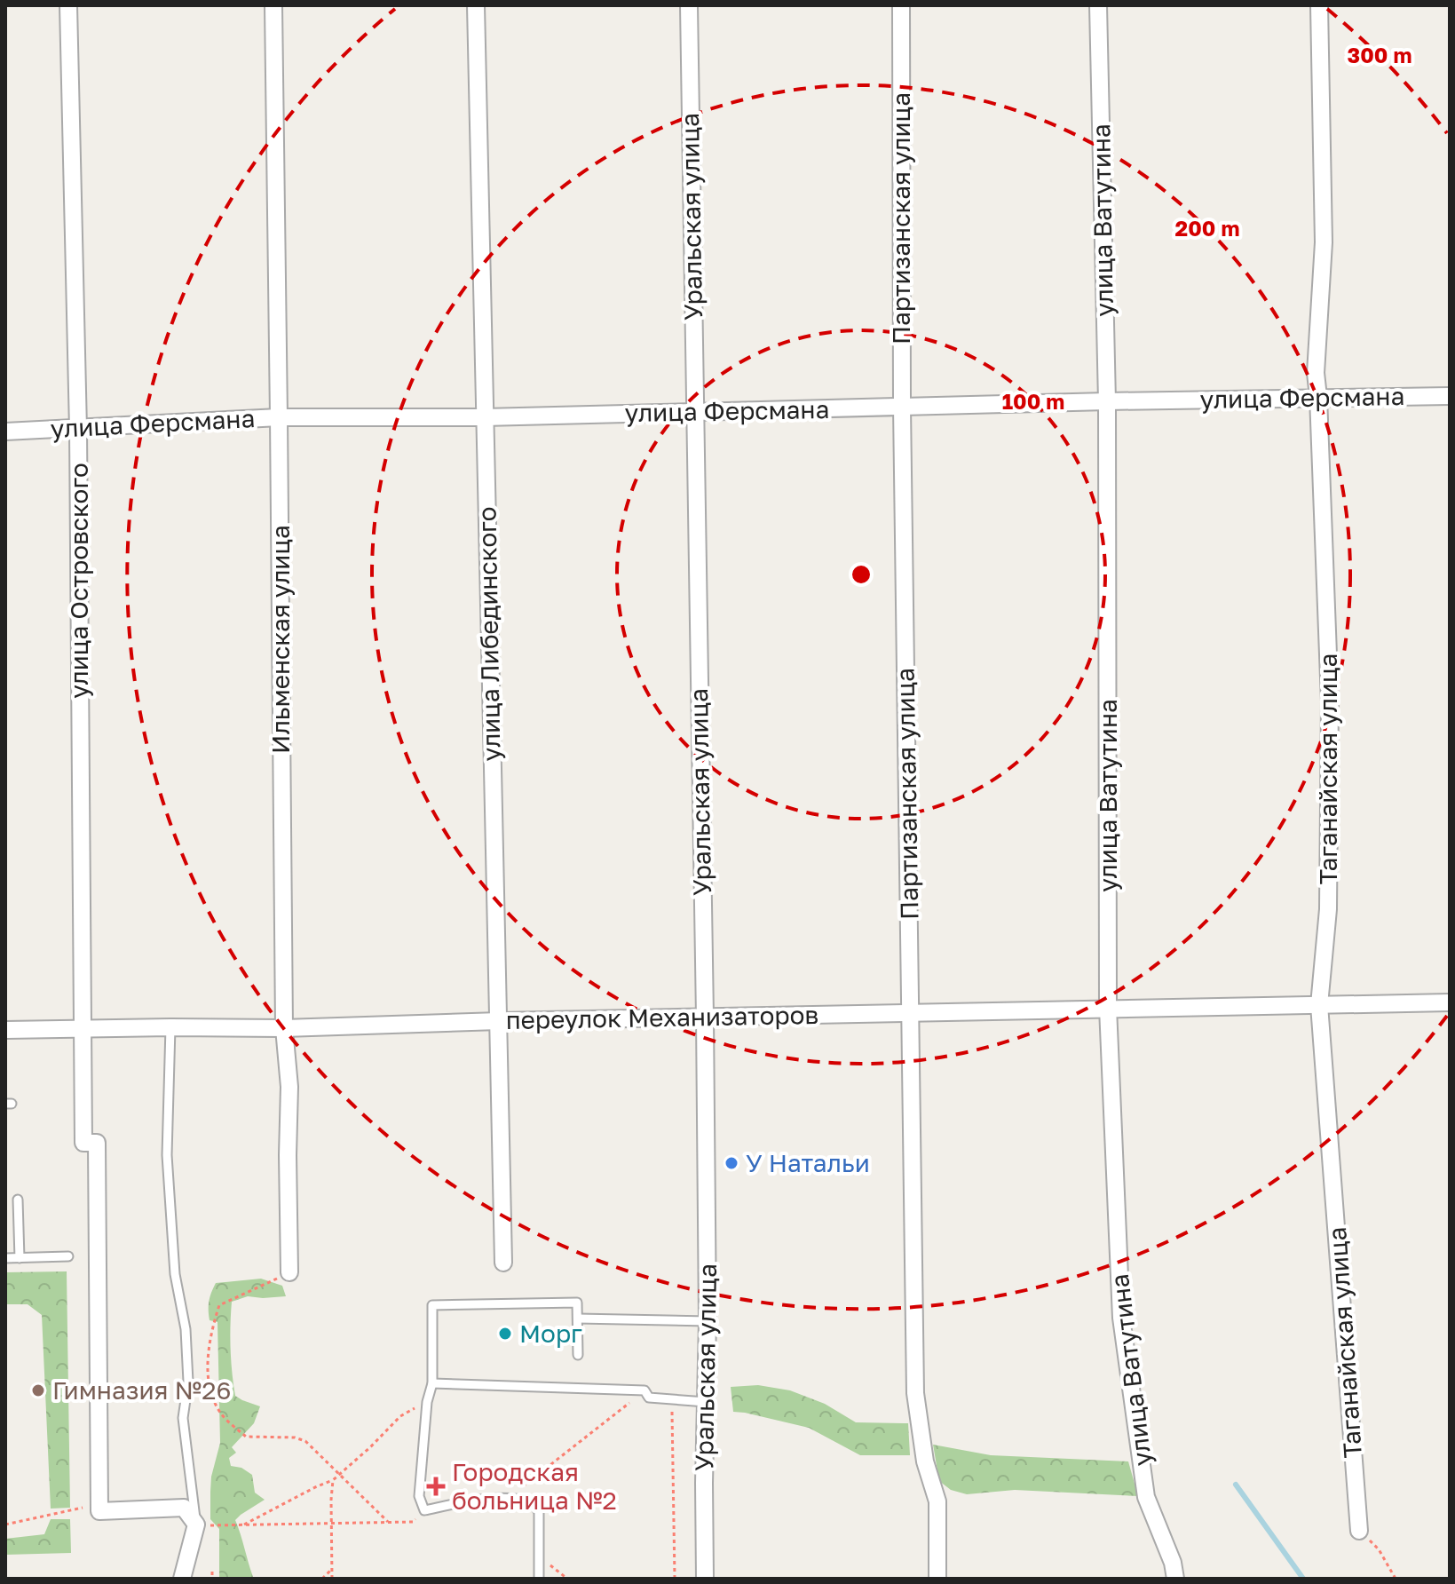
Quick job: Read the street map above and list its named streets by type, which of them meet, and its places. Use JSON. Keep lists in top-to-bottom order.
{
  "streets": {
    "street": [
      "Уральская улица",
      "Партизанская улица",
      "улица Ватутина",
      "улица Ферсмана",
      "улица Островского",
      "улица Либединского",
      "Ильменская улица",
      "Таганайская улица",
      "переулок Механизаторов"
    ]
  },
  "crossings": [
    ["Уральская улица", "улица Ферсмана"],
    ["Уральская улица", "переулок Механизаторов"],
    ["Партизанская улица", "улица Ферсмана"],
    ["Партизанская улица", "переулок Механизаторов"],
    ["улица Ватутина", "улица Ферсмана"],
    ["улица Ватутина", "переулок Механизаторов"],
    ["улица Ферсмана", "улица Островского"],
    ["улица Ферсмана", "улица Либединского"],
    ["улица Ферсмана", "Ильменская улица"],
    ["улица Ферсмана", "Таганайская улица"],
    ["улица Островского", "переулок Механизаторов"],
    ["улица Либединского", "переулок Механизаторов"],
    ["Ильменская улица", "переулок Механизаторов"],
    ["Таганайская улица", "переулок Механизаторов"]
  ],
  "places": {
    "other": ["У Натальи", "Морг", "Гимназия №26"],
    "health": ["Городская больница №2"]
  },
  "rings": ["300 m", "200 m", "100 m"]
}
